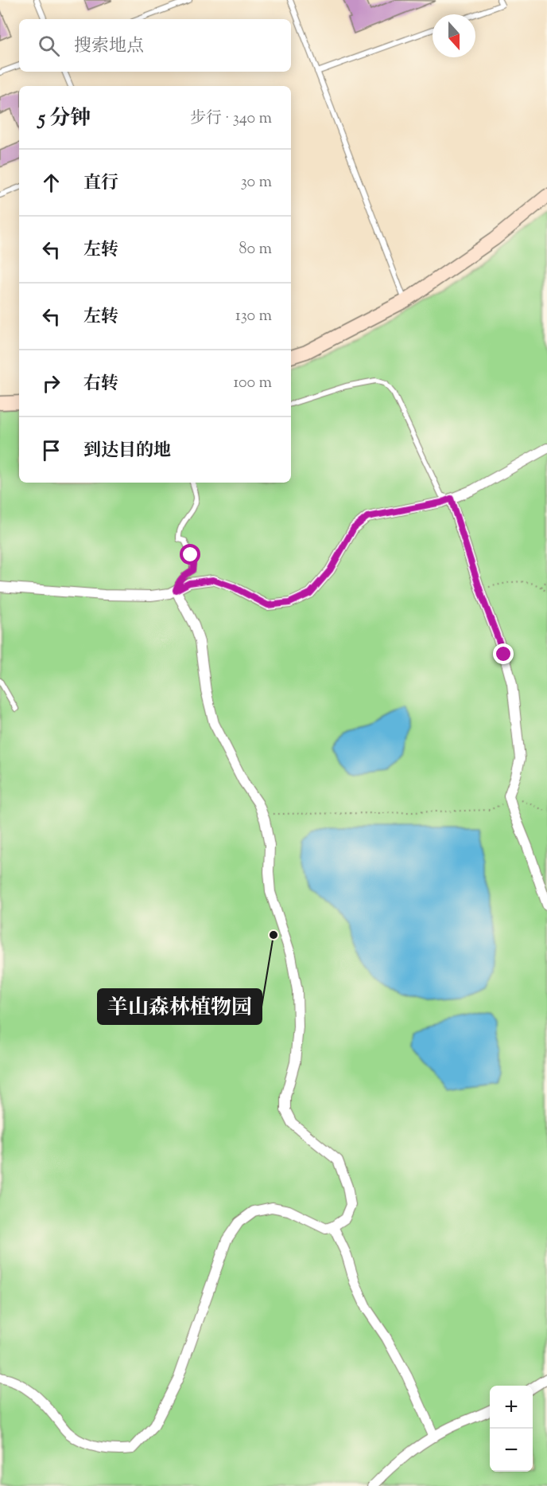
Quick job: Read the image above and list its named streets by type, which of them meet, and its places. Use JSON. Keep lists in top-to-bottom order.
{
  "places": ["羊山森林植物园"],
  "north": "bottom",
  "page": {
    "search": "搜索地点",
    "heading": ["5 分钟", "步行 · 340 m"],
    "list": [
      ["直行", "30 m"],
      ["左转", "80 m"],
      ["左转", "130 m"],
      ["右转", "100 m"],
      "到达目的地"
    ],
    "map_buttons": ["+", "−"]
  }
}
